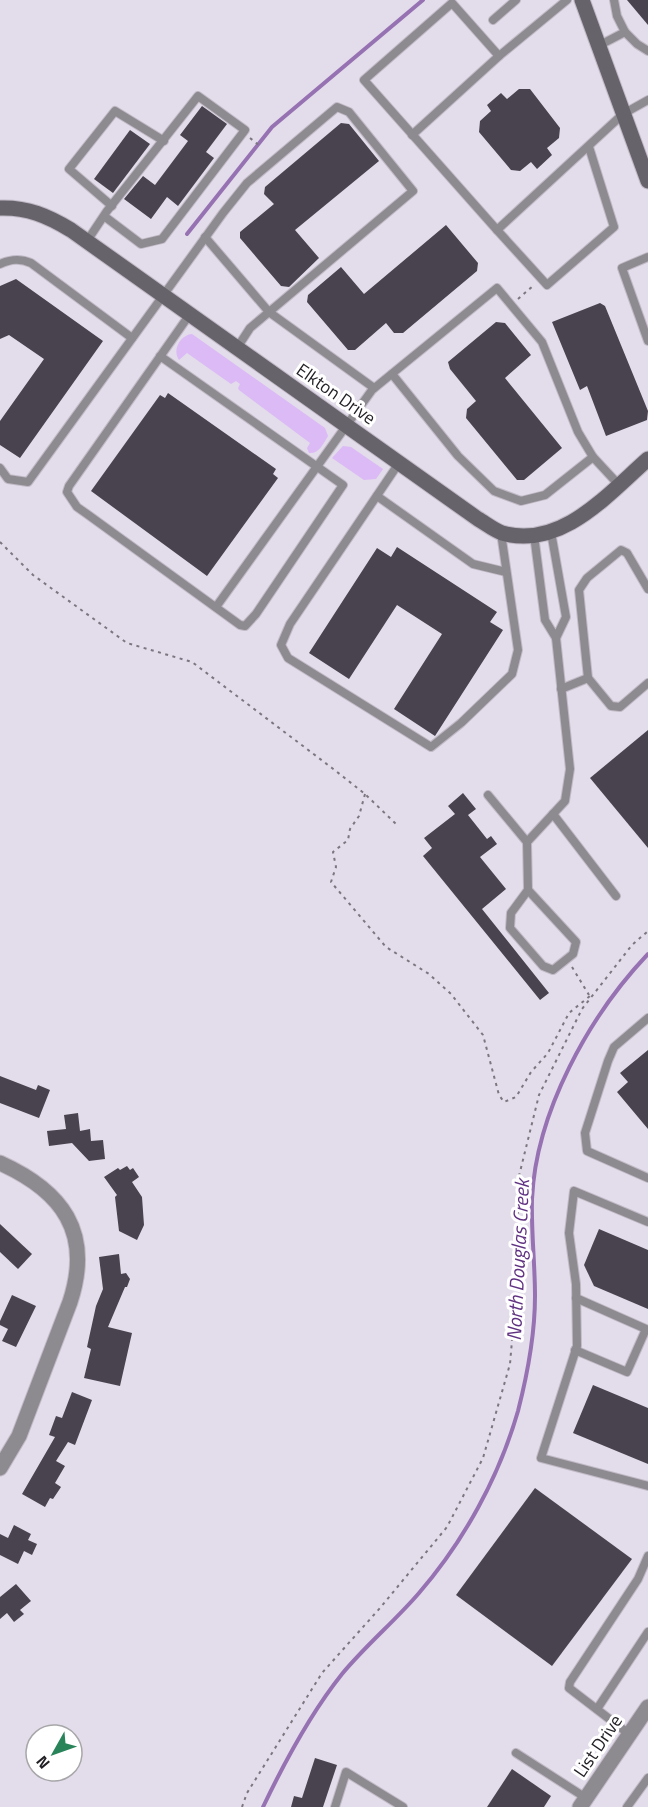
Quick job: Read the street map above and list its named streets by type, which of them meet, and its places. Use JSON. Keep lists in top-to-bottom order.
{
  "streets": {
    "street": ["Elkton Drive", "List Drive"]
  },
  "water": ["North Douglas Creek"],
  "north": "bottom left"
}
